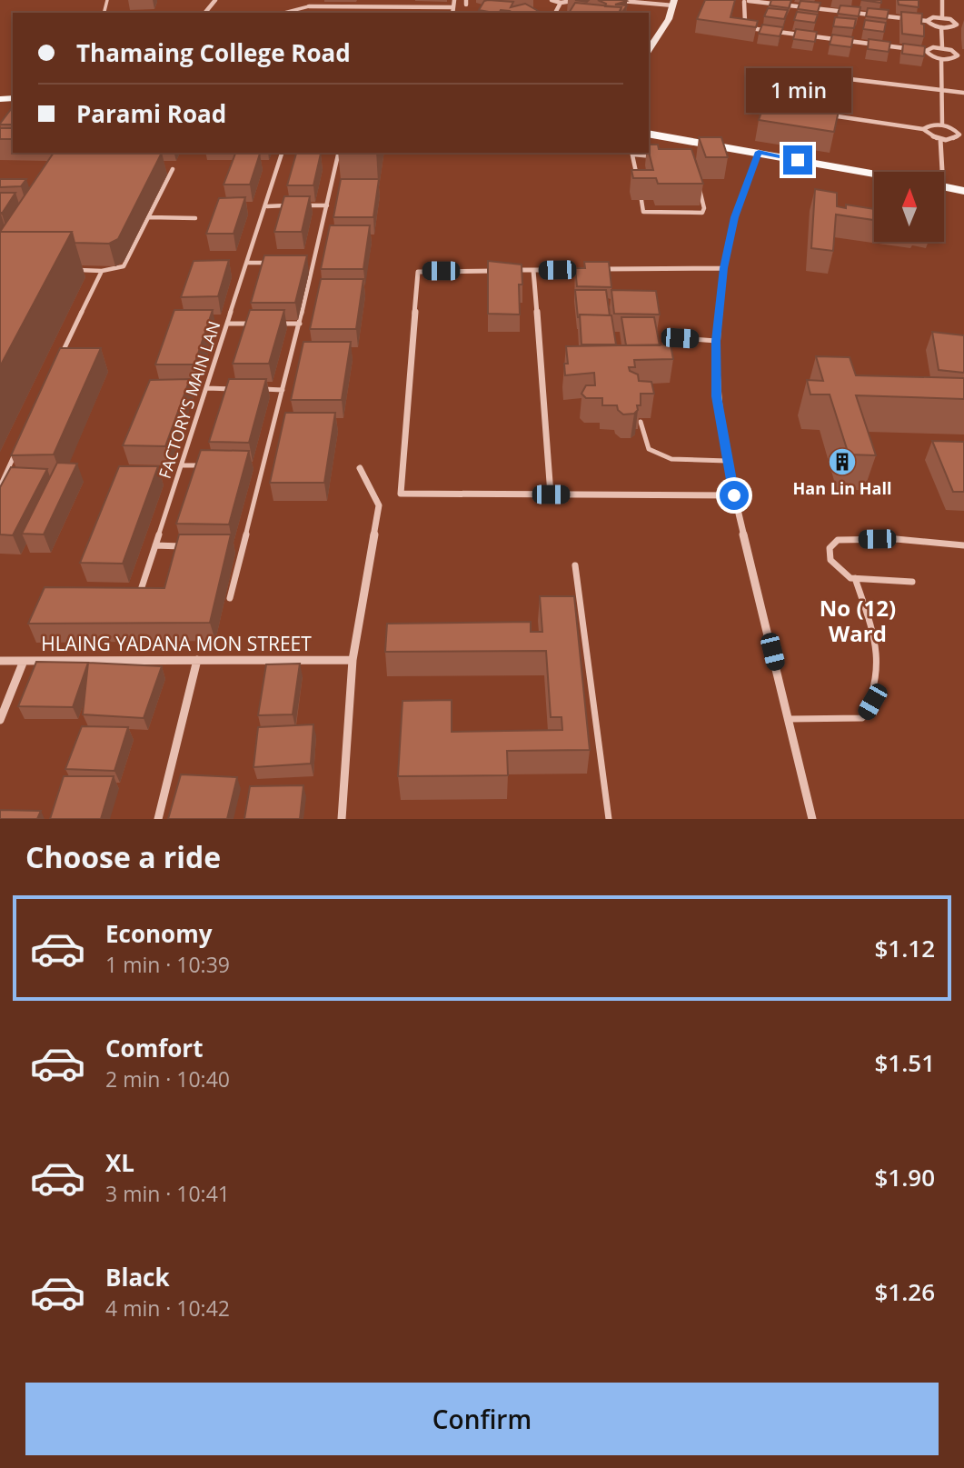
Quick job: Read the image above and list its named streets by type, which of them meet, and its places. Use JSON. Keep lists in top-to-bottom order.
{
  "streets": {
    "street": ["HLAING YADANA MON STREET"],
    "lane": ["FACTORY'S MAIN LAN"]
  },
  "districts": ["No (12) Ward"],
  "places": {
    "building": ["Han Lin Hall"]
  },
  "north": "top",
  "page": {
    "banner": ["Thamaing College Road", "Parami Road"],
    "bubble": "1 min",
    "heading": "Choose a ride",
    "list": [
      {
        "name": "Economy",
        "note": "1 min · 10:39",
        "value": "$1.12"
      },
      {
        "name": "Comfort",
        "note": "2 min · 10:40",
        "value": "$1.51"
      },
      {
        "name": "XL",
        "note": "3 min · 10:41",
        "value": "$1.90"
      },
      {
        "name": "Black",
        "note": "4 min · 10:42",
        "value": "$1.26"
      }
    ],
    "buttons": "Confirm"
  }
}
